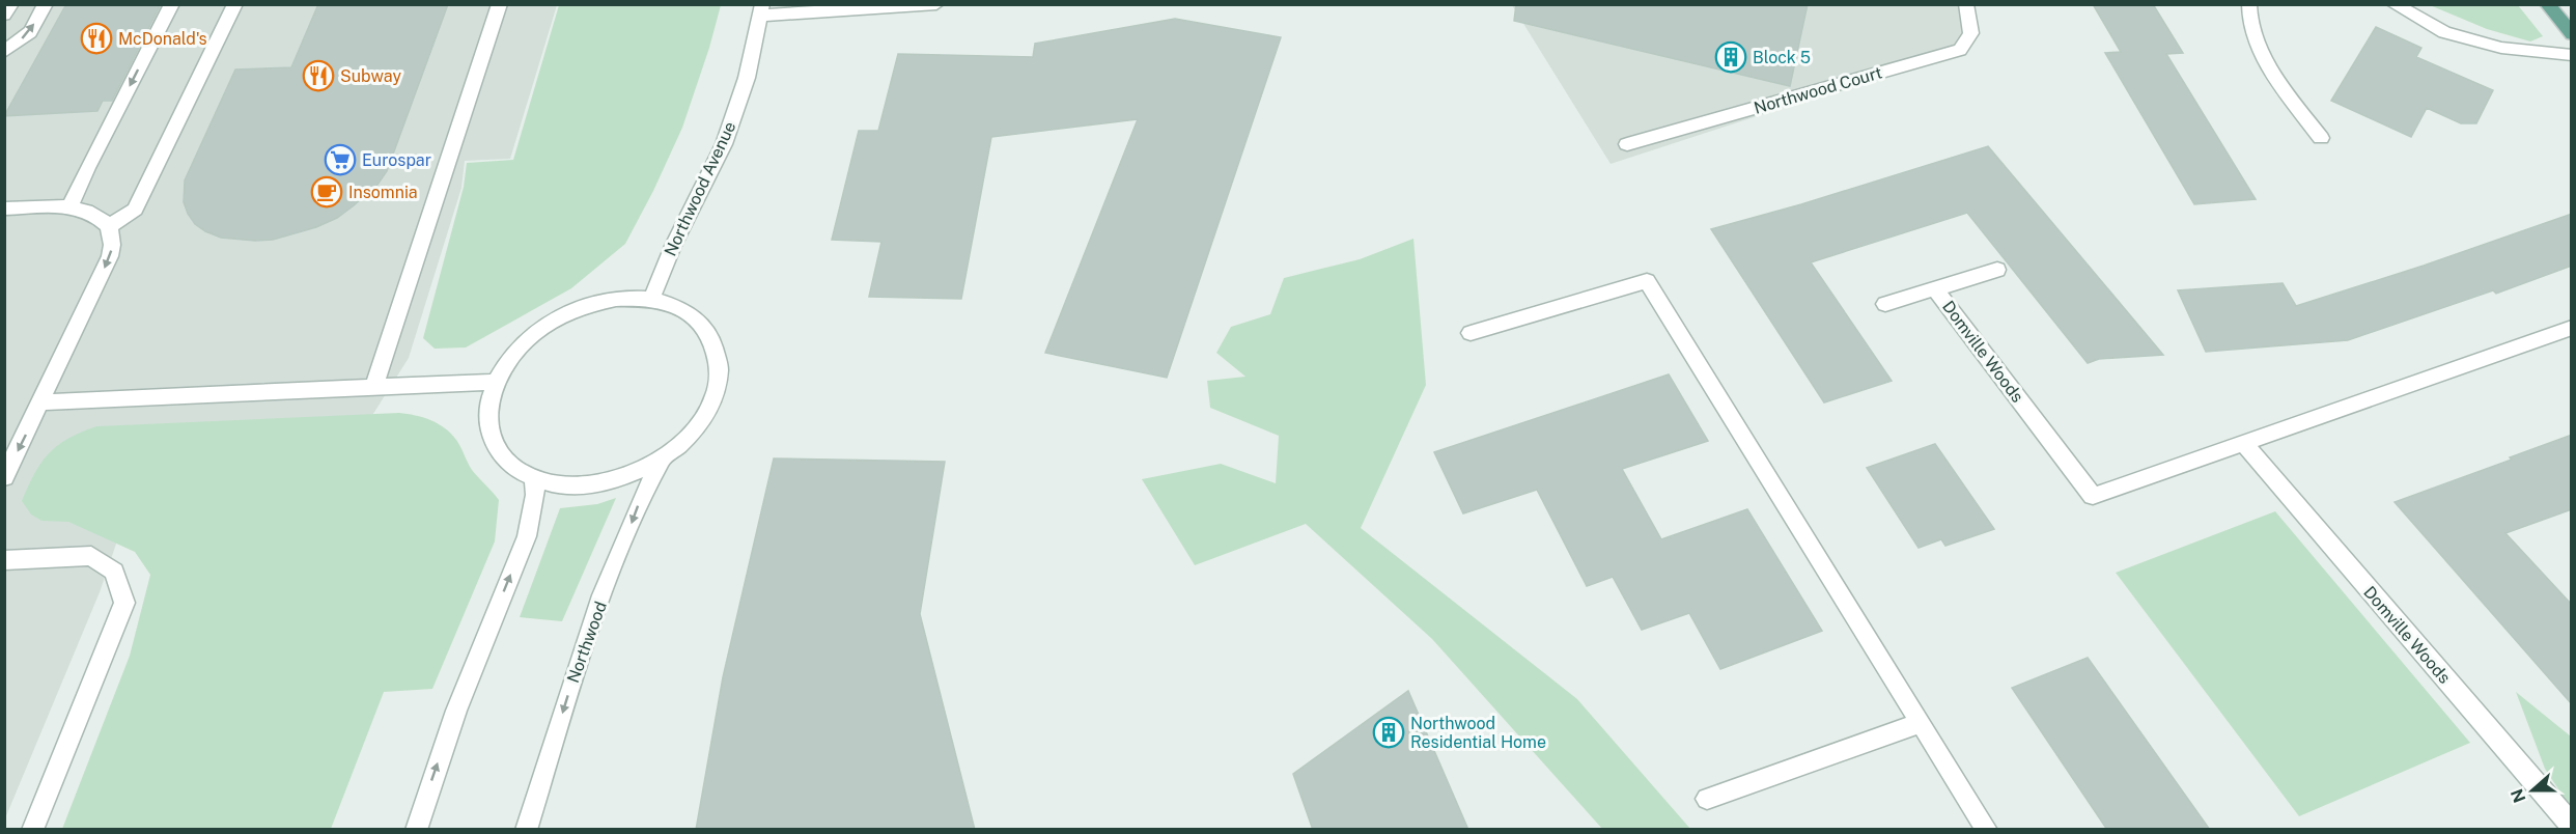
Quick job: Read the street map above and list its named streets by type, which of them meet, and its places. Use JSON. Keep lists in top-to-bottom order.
{
  "streets": {
    "street": [
      "Northwood Court",
      "Northwood Avenue",
      "Domville Woods",
      "Northwood"
    ]
  },
  "crossings": [
    ["Northwood Avenue", "Northwood"]
  ],
  "places": {
    "restaurant": ["McDonald's", "Subway"],
    "building": ["Block 5", "Northwood Residential Home"],
    "supermarket": ["Eurospar"],
    "cafe": ["Insomnia"]
  },
  "north": "left"
}
